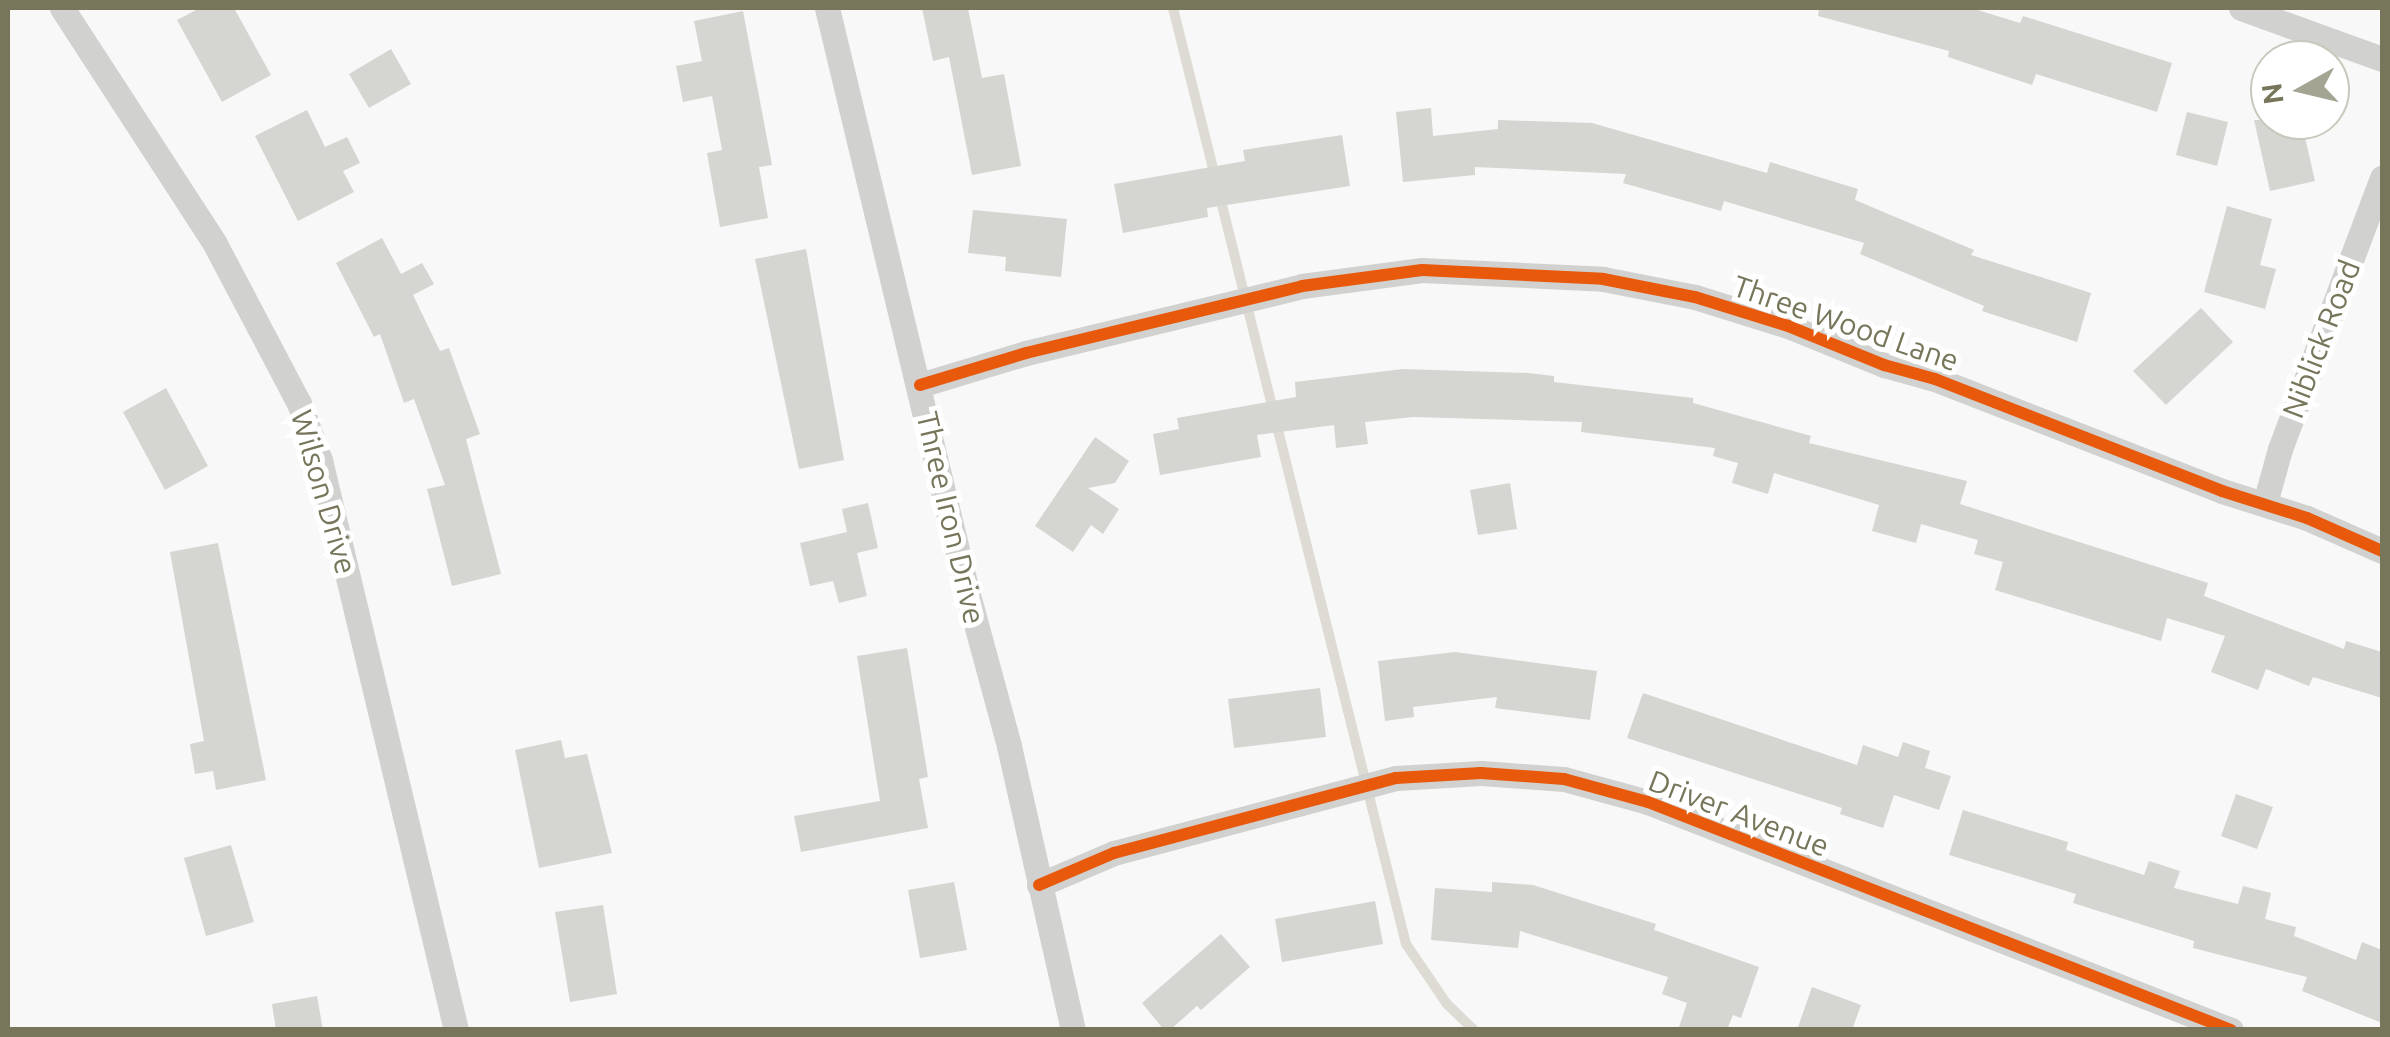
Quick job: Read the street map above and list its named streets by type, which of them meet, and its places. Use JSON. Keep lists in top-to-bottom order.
{
  "streets": {
    "street": [
      "Three Wood Lane",
      "Niblick Road",
      "Wilson Drive",
      "Three Iron Drive",
      "Driver Avenue"
    ]
  },
  "crossings": [
    ["Three Wood Lane", "Niblick Road"],
    ["Three Wood Lane", "Three Iron Drive"],
    ["Three Iron Drive", "Driver Avenue"]
  ],
  "north": "left"
}
